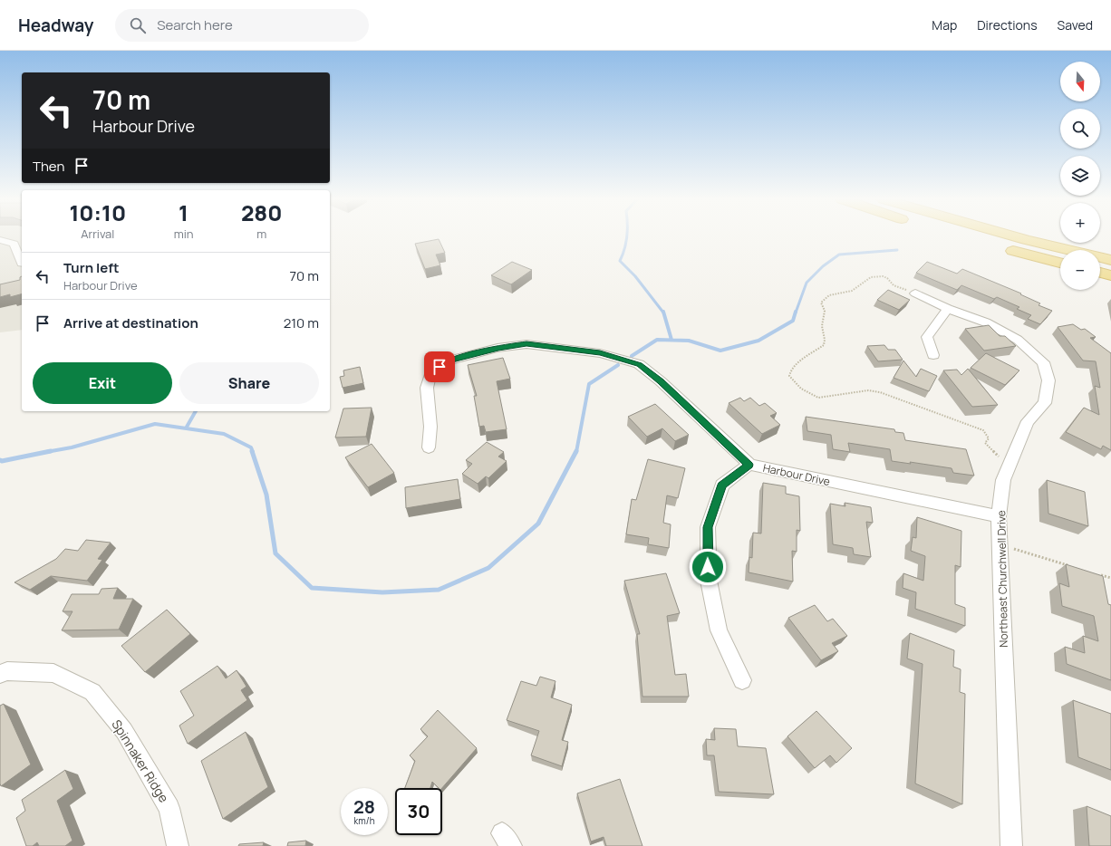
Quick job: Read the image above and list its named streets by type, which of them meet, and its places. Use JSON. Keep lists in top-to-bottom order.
{
  "streets": {
    "street": ["Harbour Drive", "Northeast Churchwell Drive", "Spinnaker Ridge"]
  },
  "crossings": [
    ["Harbour Drive", "Northeast Churchwell Drive"]
  ],
  "north": "bottom",
  "page": {
    "header": "Headway",
    "search": "Search here",
    "nav": ["Map", "Directions", "Saved"],
    "map_buttons": ["+", "−"],
    "turn": ["70 m", "Harbour Drive"],
    "then": "Then",
    "eta": [
      "10:10",
      "Arrival",
      "1",
      "min",
      "280",
      "m"
    ],
    "list": [
      {
        "name": "Turn left",
        "note": "Harbour Drive",
        "value": "70 m"
      },
      {
        "name": "Arrive at destination",
        "value": "210 m"
      }
    ],
    "buttons": ["Exit", "Share"],
    "speed": "28 km/h",
    "limit": "30"
  }
}
